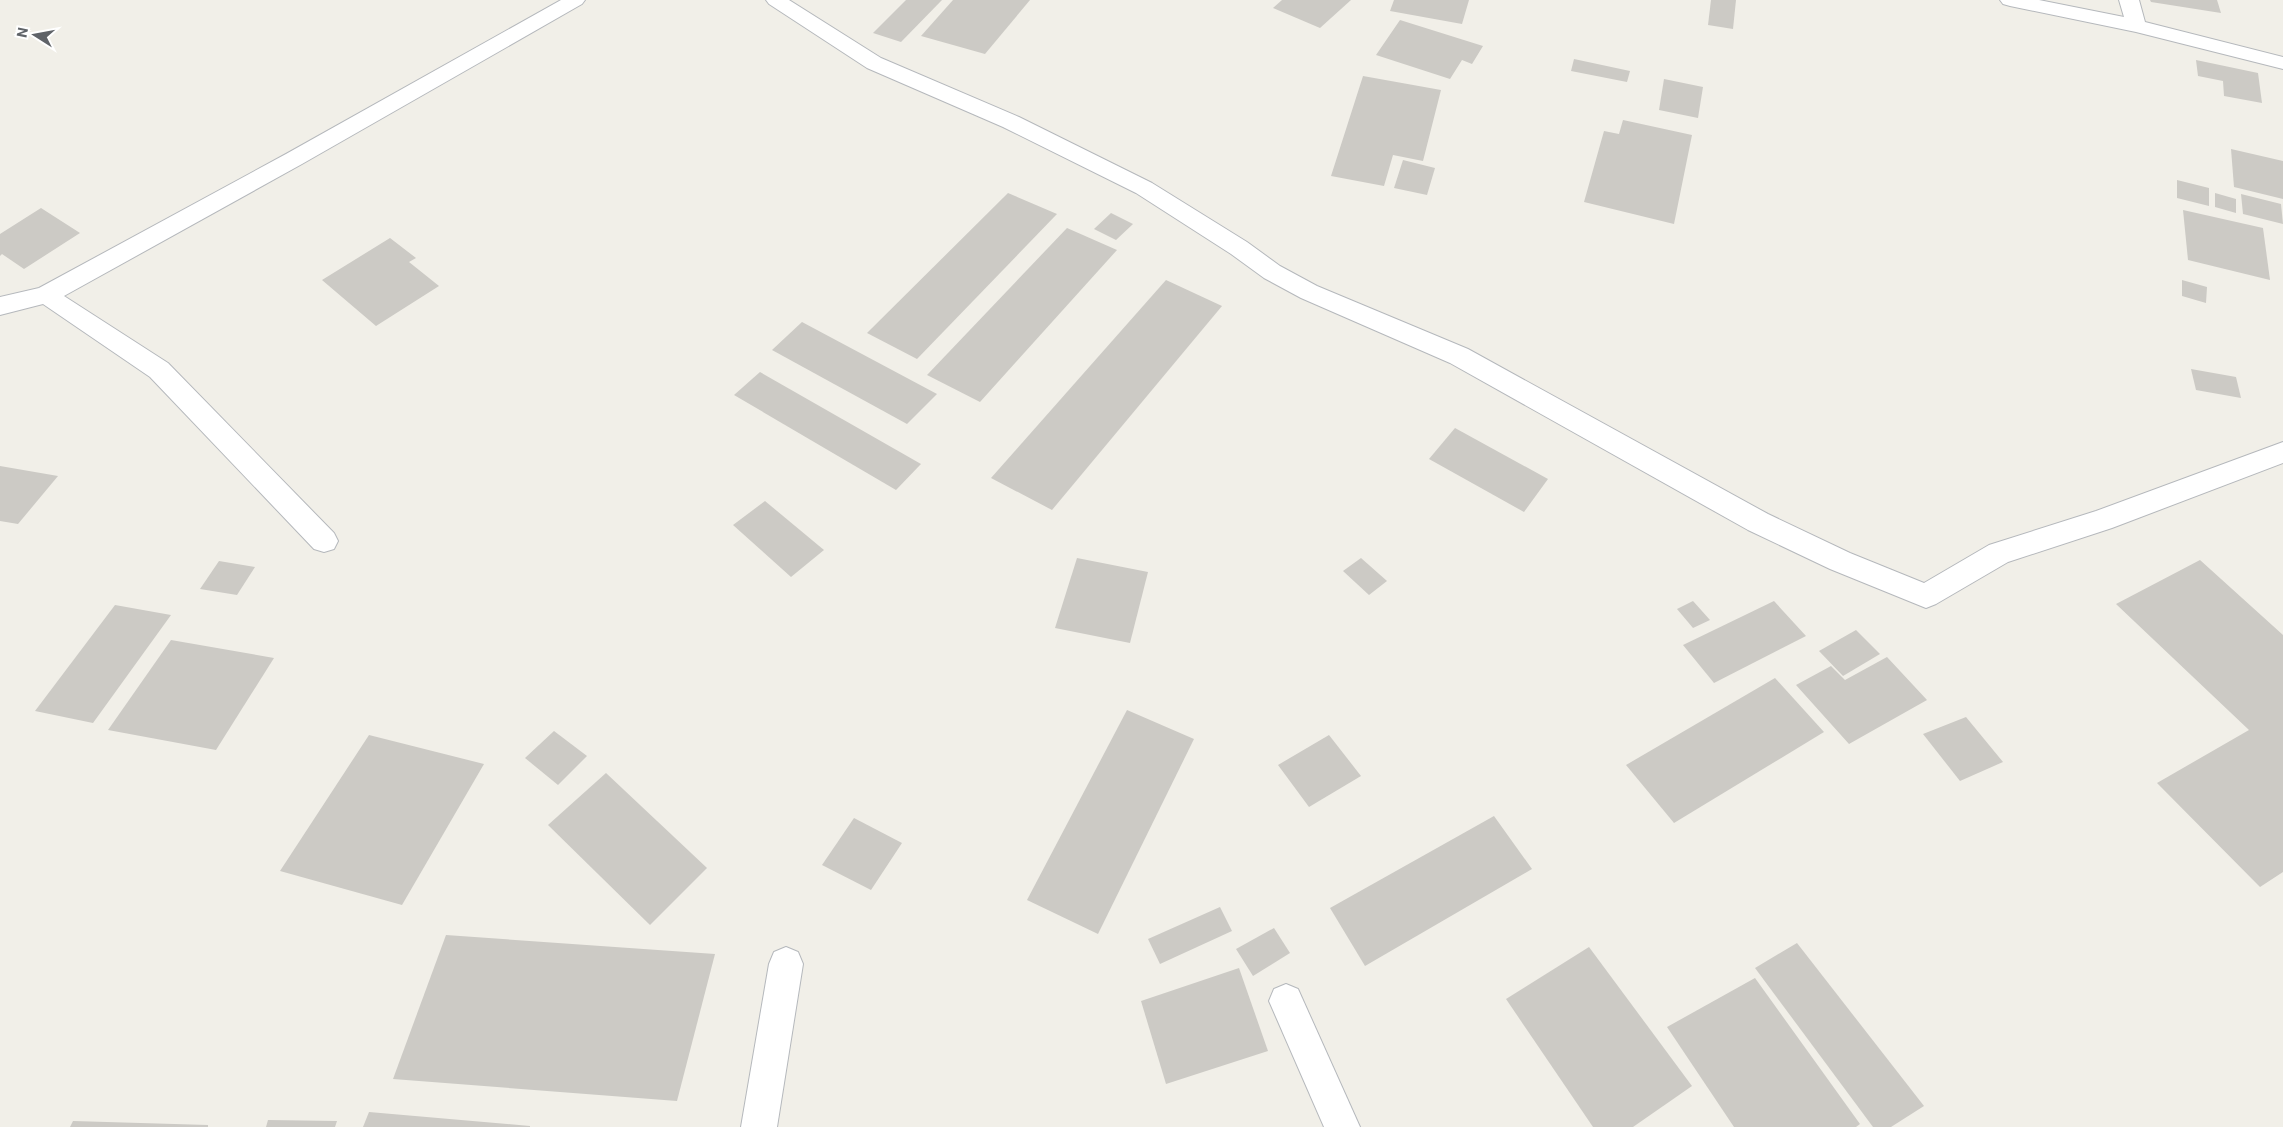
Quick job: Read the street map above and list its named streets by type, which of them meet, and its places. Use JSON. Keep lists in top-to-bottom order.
{
  "north": "left"
}
